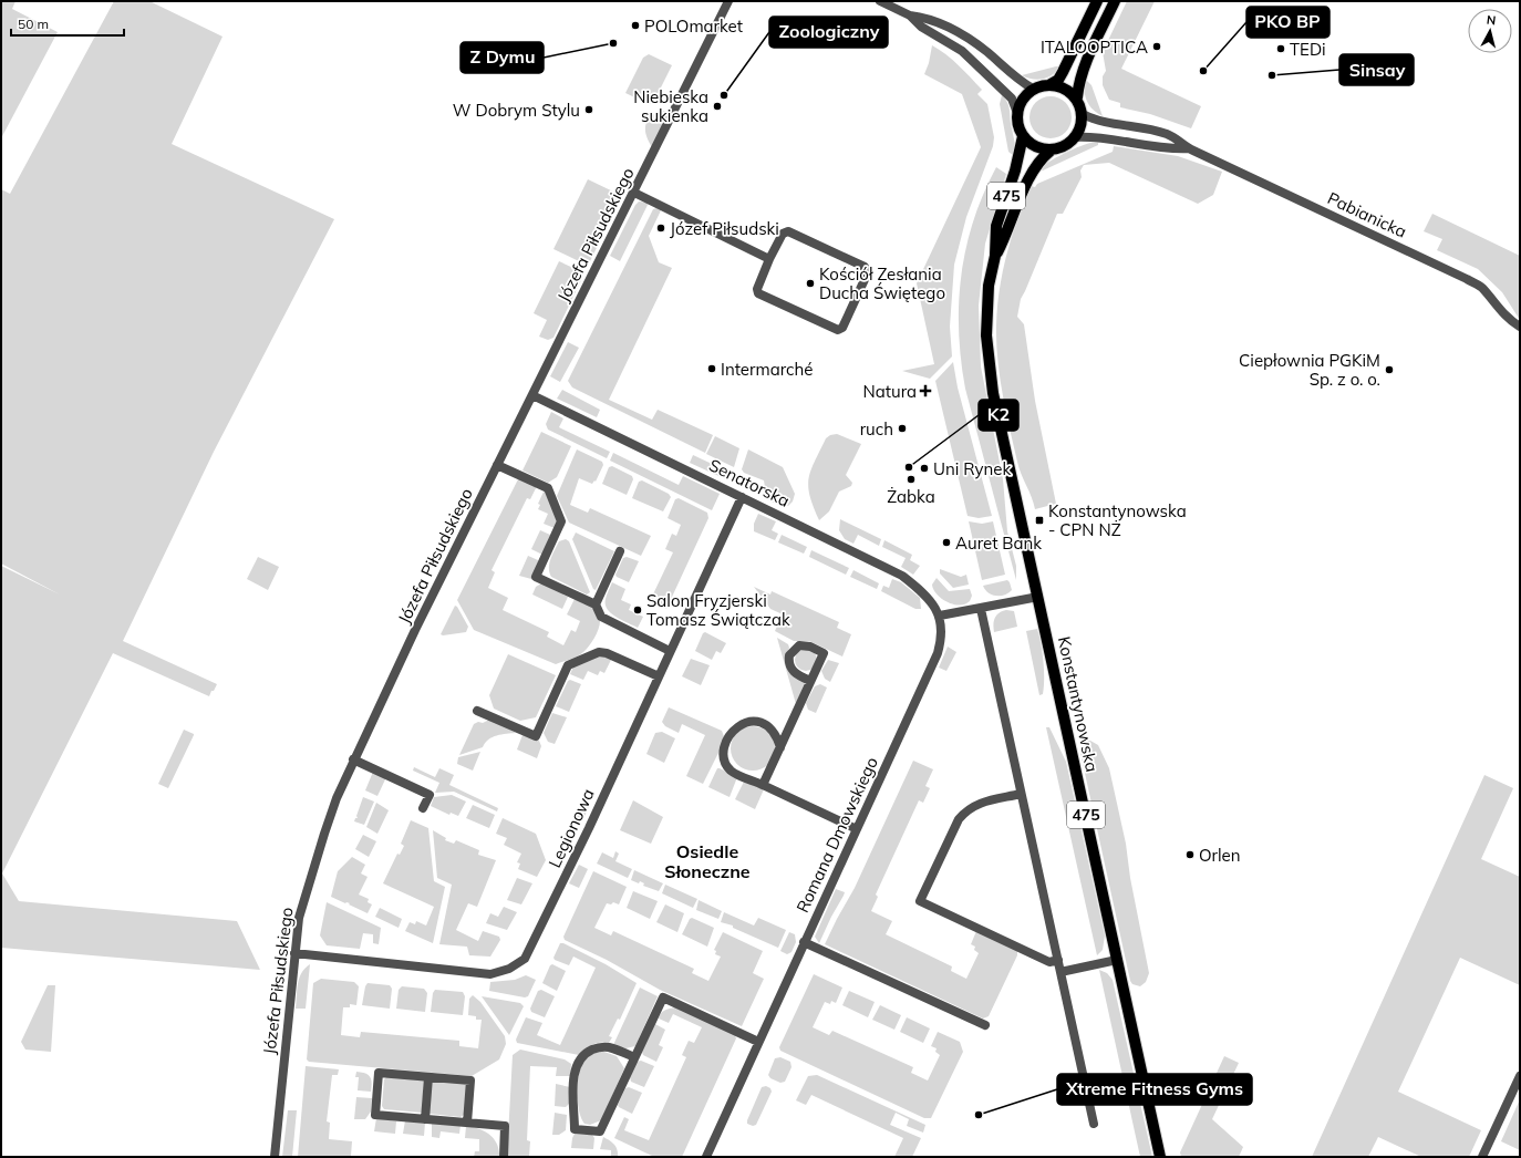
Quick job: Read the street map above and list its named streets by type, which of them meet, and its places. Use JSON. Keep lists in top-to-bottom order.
{
  "streets": {
    "main road": ["475", "Konstantynowska"],
    "street": [
      "Pabianicka",
      "Józefa Piłsudskiego",
      "Senatorska",
      "Legionowa",
      "Romana Dmowskiego"
    ]
  },
  "crossings": [
    ["475", "Pabianicka"],
    ["475", "Konstantynowska"],
    ["Pabianicka", "Konstantynowska"],
    ["Józefa Piłsudskiego", "Senatorska"],
    ["Józefa Piłsudskiego", "Legionowa"],
    ["Senatorska", "Legionowa"],
    ["Senatorska", "Romana Dmowskiego"]
  ],
  "districts": ["Osiedle Słoneczne"],
  "places": {
    "other": [
      "POLOmarket",
      "Z Dymu",
      "ITALOOPTICA",
      "TEDi",
      "PKO BP",
      "Sinsay",
      "Zoologiczny",
      "Niebieska sukienka",
      "W Dobrym Stylu",
      "Józef Piłsudski",
      "Kościół Zesłania Ducha Świętego",
      "Intermarché",
      "Ciepłownia PGKiM Sp. z o. o.",
      "ruch",
      "K2",
      "Uni Rynek",
      "Żabka",
      "Auret Bank",
      "Salon Fryzjerski Tomasz Świątczak",
      "Orlen",
      "Xtreme Fitness Gyms"
    ],
    "health": ["Natura"],
    "transit": ["Konstantynowska - CPN NŻ"]
  },
  "scale_bar": "50 m",
  "north": "top"
}
